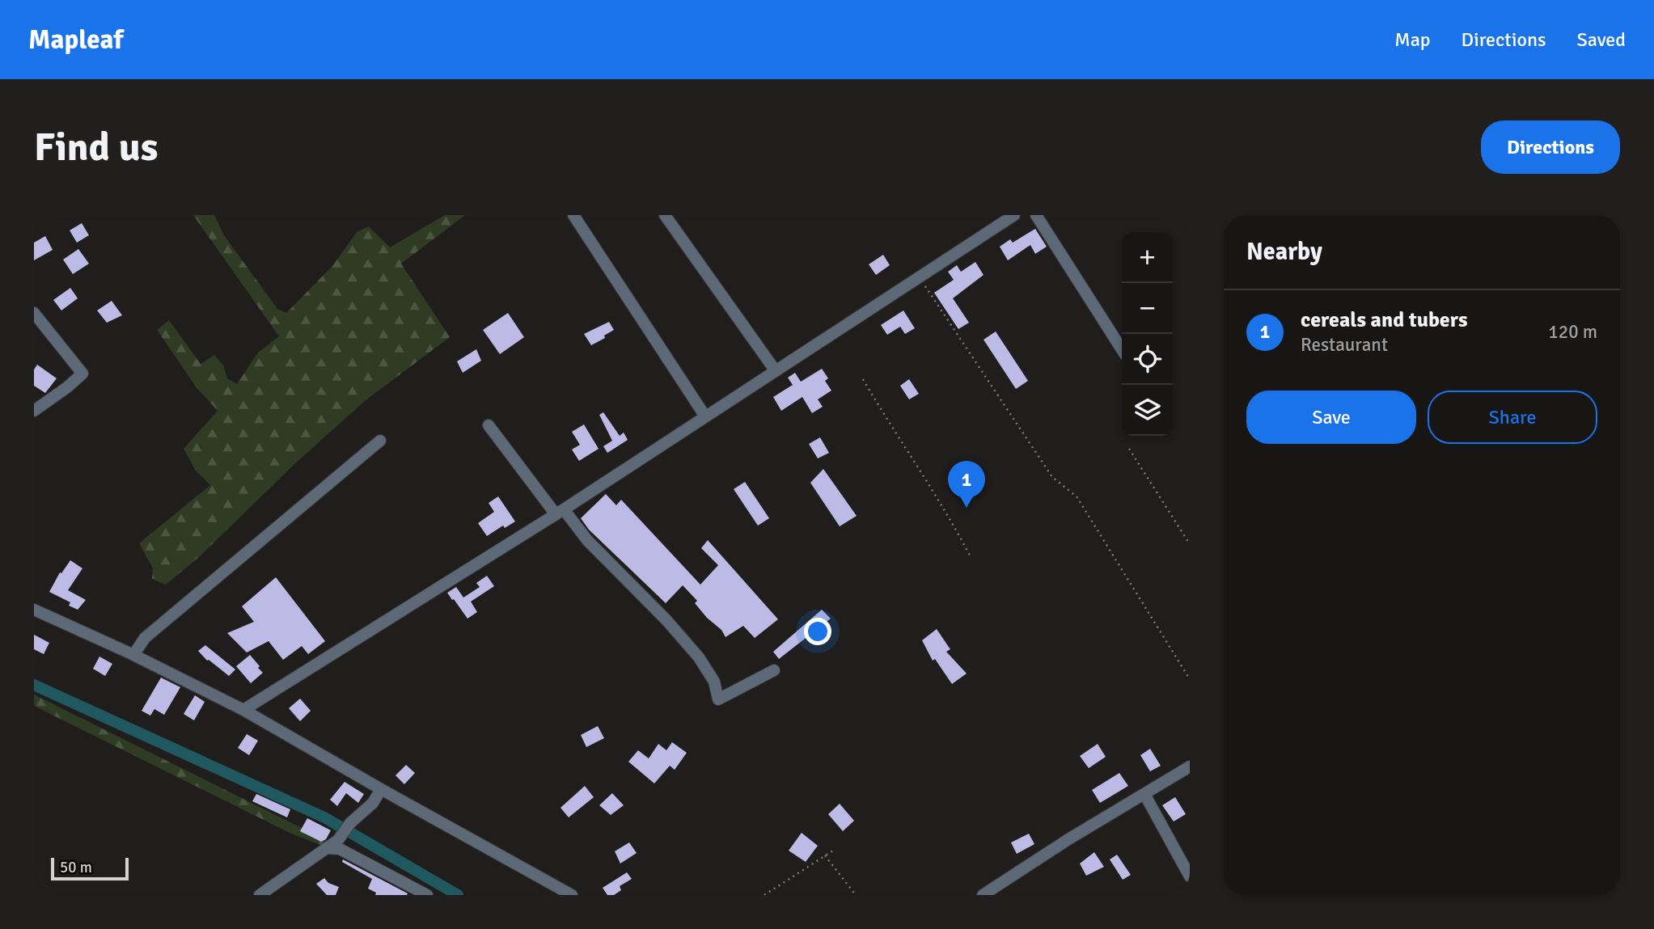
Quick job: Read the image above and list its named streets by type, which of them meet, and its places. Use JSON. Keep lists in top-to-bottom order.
{
  "scale_bar": "50 m",
  "page": {
    "header": "Mapleaf",
    "nav": ["Map", "Directions", "Saved"],
    "buttons": [
      "Directions",
      ["Save", "Share"]
    ],
    "title": "Find us",
    "heading": "Nearby",
    "map_buttons": ["+", "−"],
    "list": [
      {
        "mark": "1",
        "name": "cereals and tubers",
        "note": "Restaurant",
        "value": "120 m"
      }
    ],
    "pins": "1",
    "scale": "50 m"
  }
}
